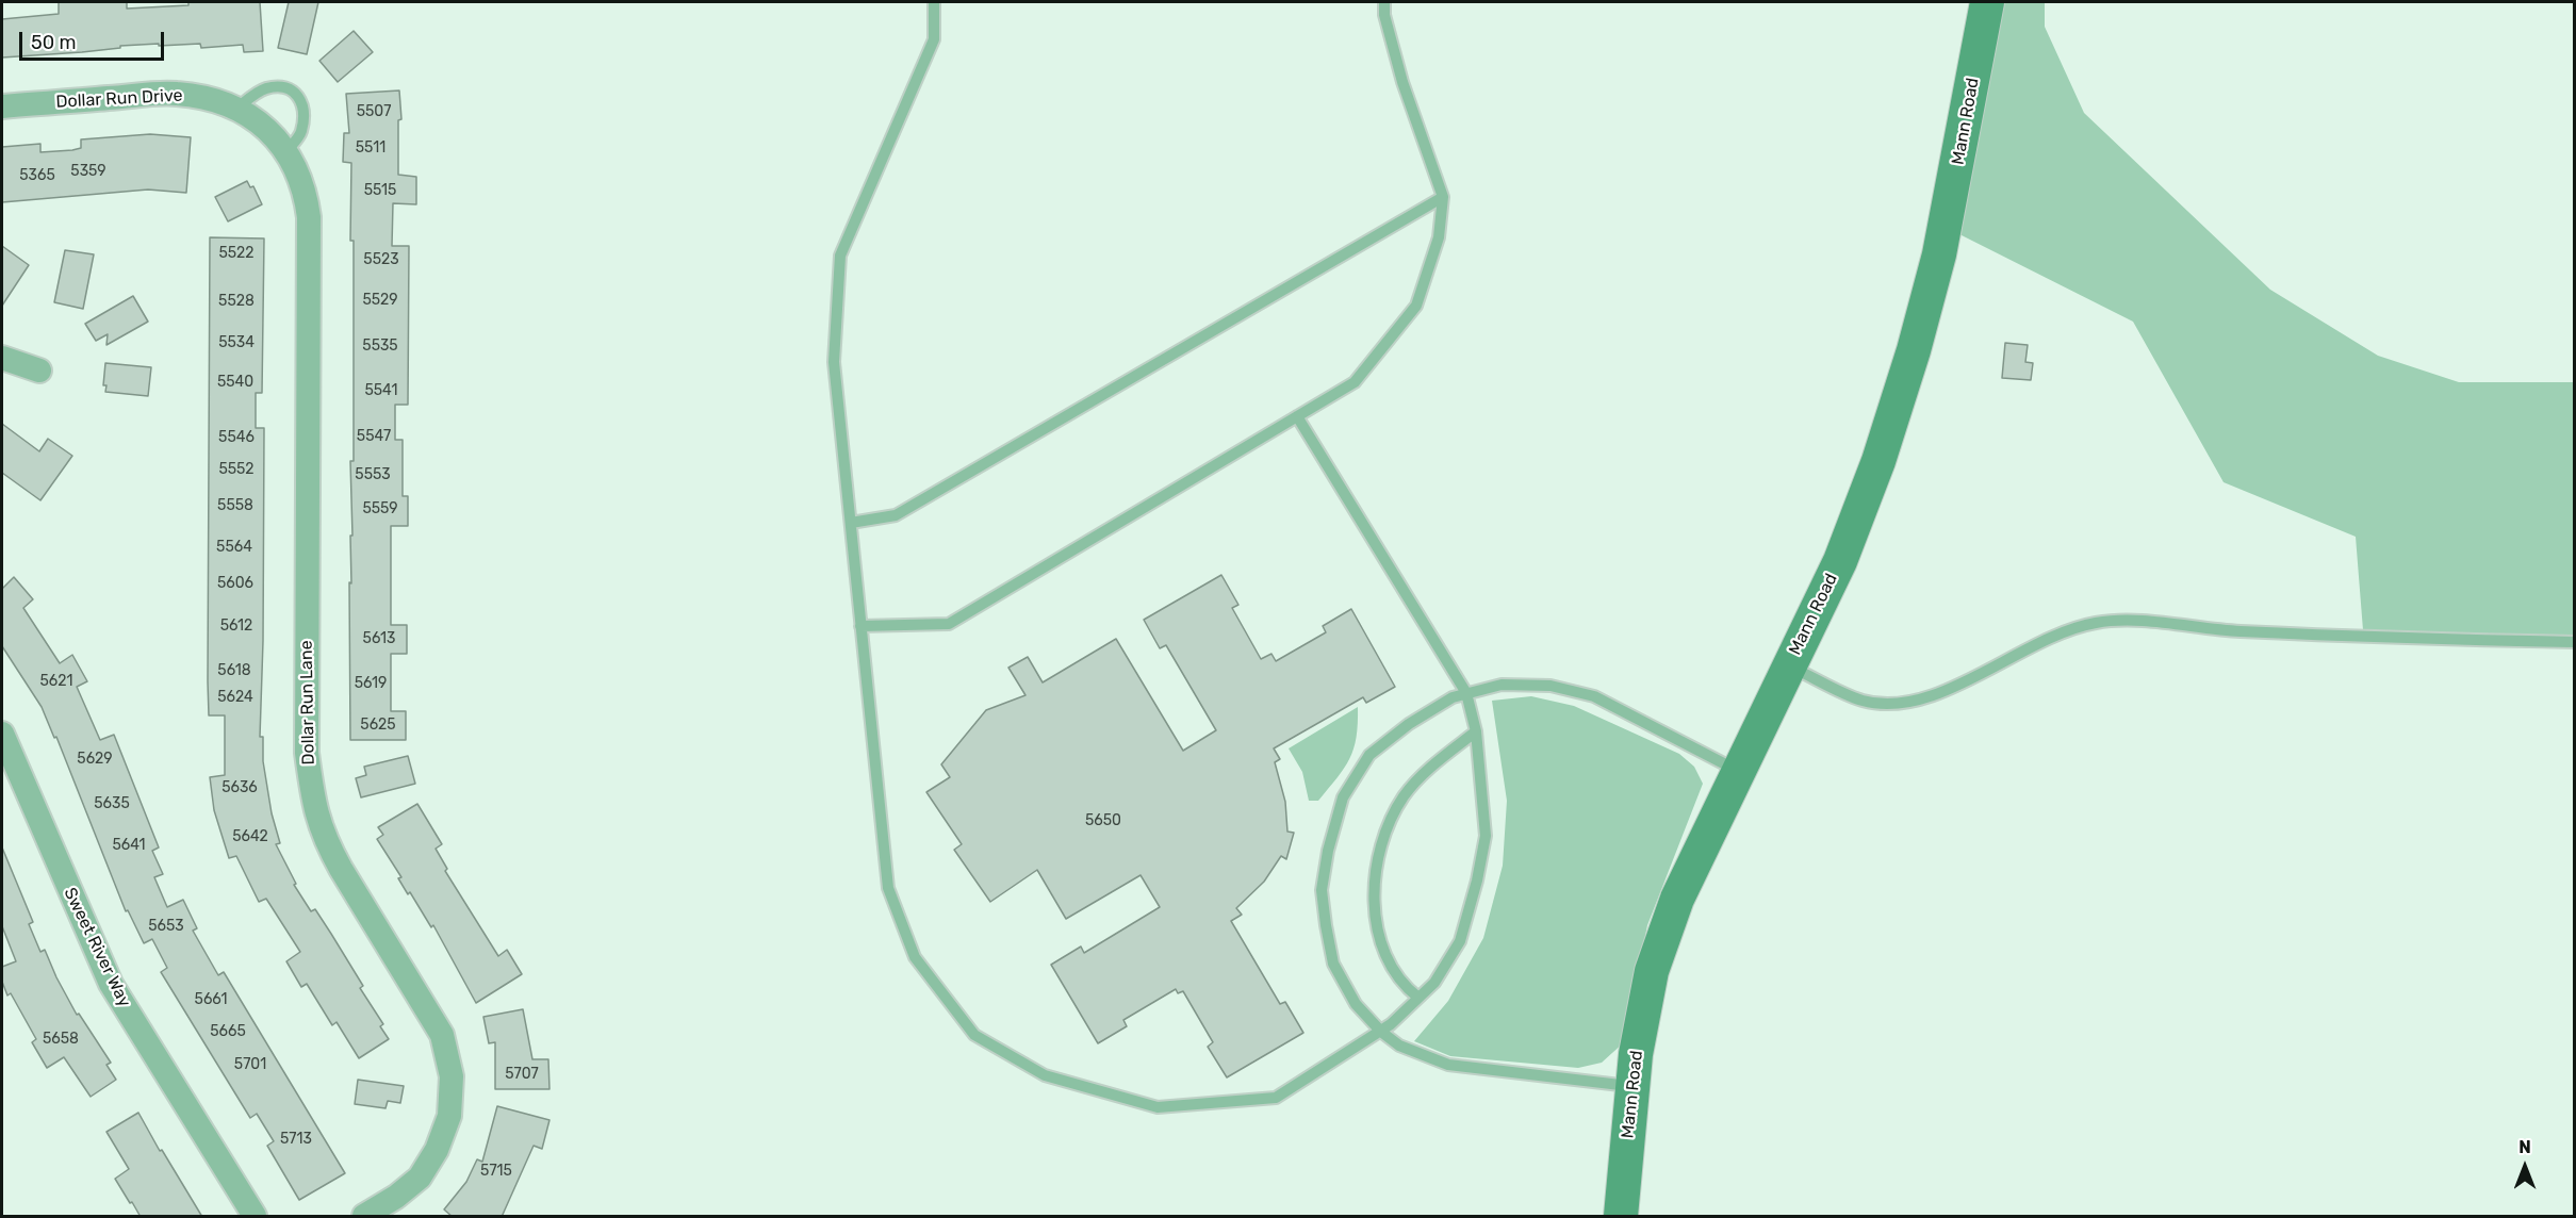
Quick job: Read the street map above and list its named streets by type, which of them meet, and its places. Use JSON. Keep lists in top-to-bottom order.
{
  "streets": {
    "main road": ["Mann Road"],
    "street": ["Dollar Run Drive", "Dollar Run Lane", "Sweet River Way"]
  },
  "crossings": [
    ["Dollar Run Drive", "Dollar Run Lane"]
  ],
  "house_numbers": [
    "5507",
    "5511",
    "5359",
    "5365",
    "5515",
    "5522",
    "5523",
    "5529",
    "5528",
    "5534",
    "5535",
    "5540",
    "5541",
    "5547",
    "5546",
    "5552",
    "5553",
    "5558",
    "5559",
    "5564",
    "5606",
    "5612",
    "5613",
    "5618",
    "5621",
    "5619",
    "5624",
    "5625",
    "5629",
    "5636",
    "5635",
    "5650",
    "5642",
    "5641",
    "5653",
    "5661",
    "5665",
    "5658",
    "5701",
    "5707",
    "5713",
    "5715"
  ],
  "scale_bar": "50 m",
  "north": "top"
}
